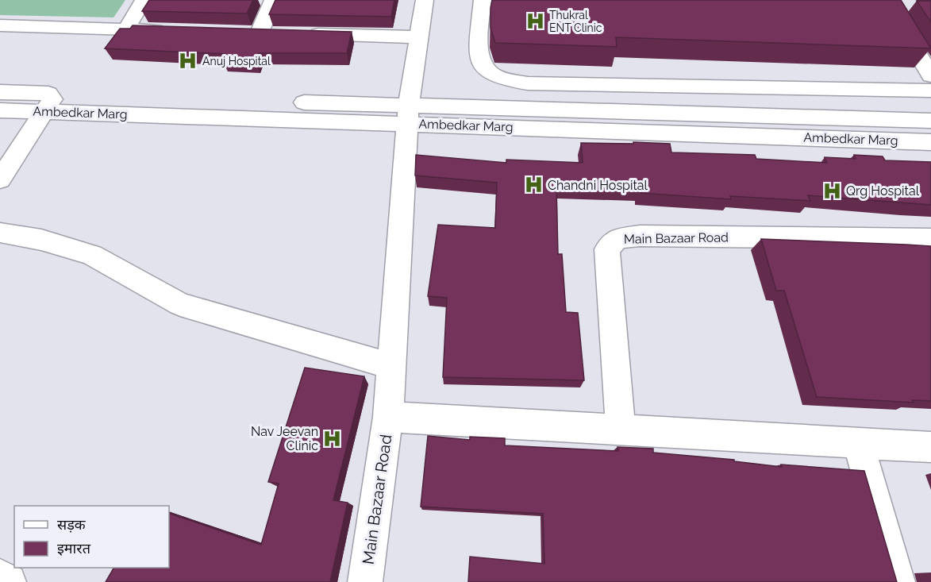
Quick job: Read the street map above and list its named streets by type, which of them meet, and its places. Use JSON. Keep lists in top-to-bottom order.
{
  "streets": {
    "street": ["Ambedkar Marg", "Main Bazaar Road"]
  },
  "crossings": [
    ["Ambedkar Marg", "Main Bazaar Road"]
  ],
  "places": {
    "hospital": [
      "Thukral ENT Clinic",
      "Anuj Hospital",
      "Chandni Hospital",
      "Qrg Hospital",
      "Nav Jeevan Clinic"
    ]
  },
  "legend": ["सड़क", "इमारत"]
}
